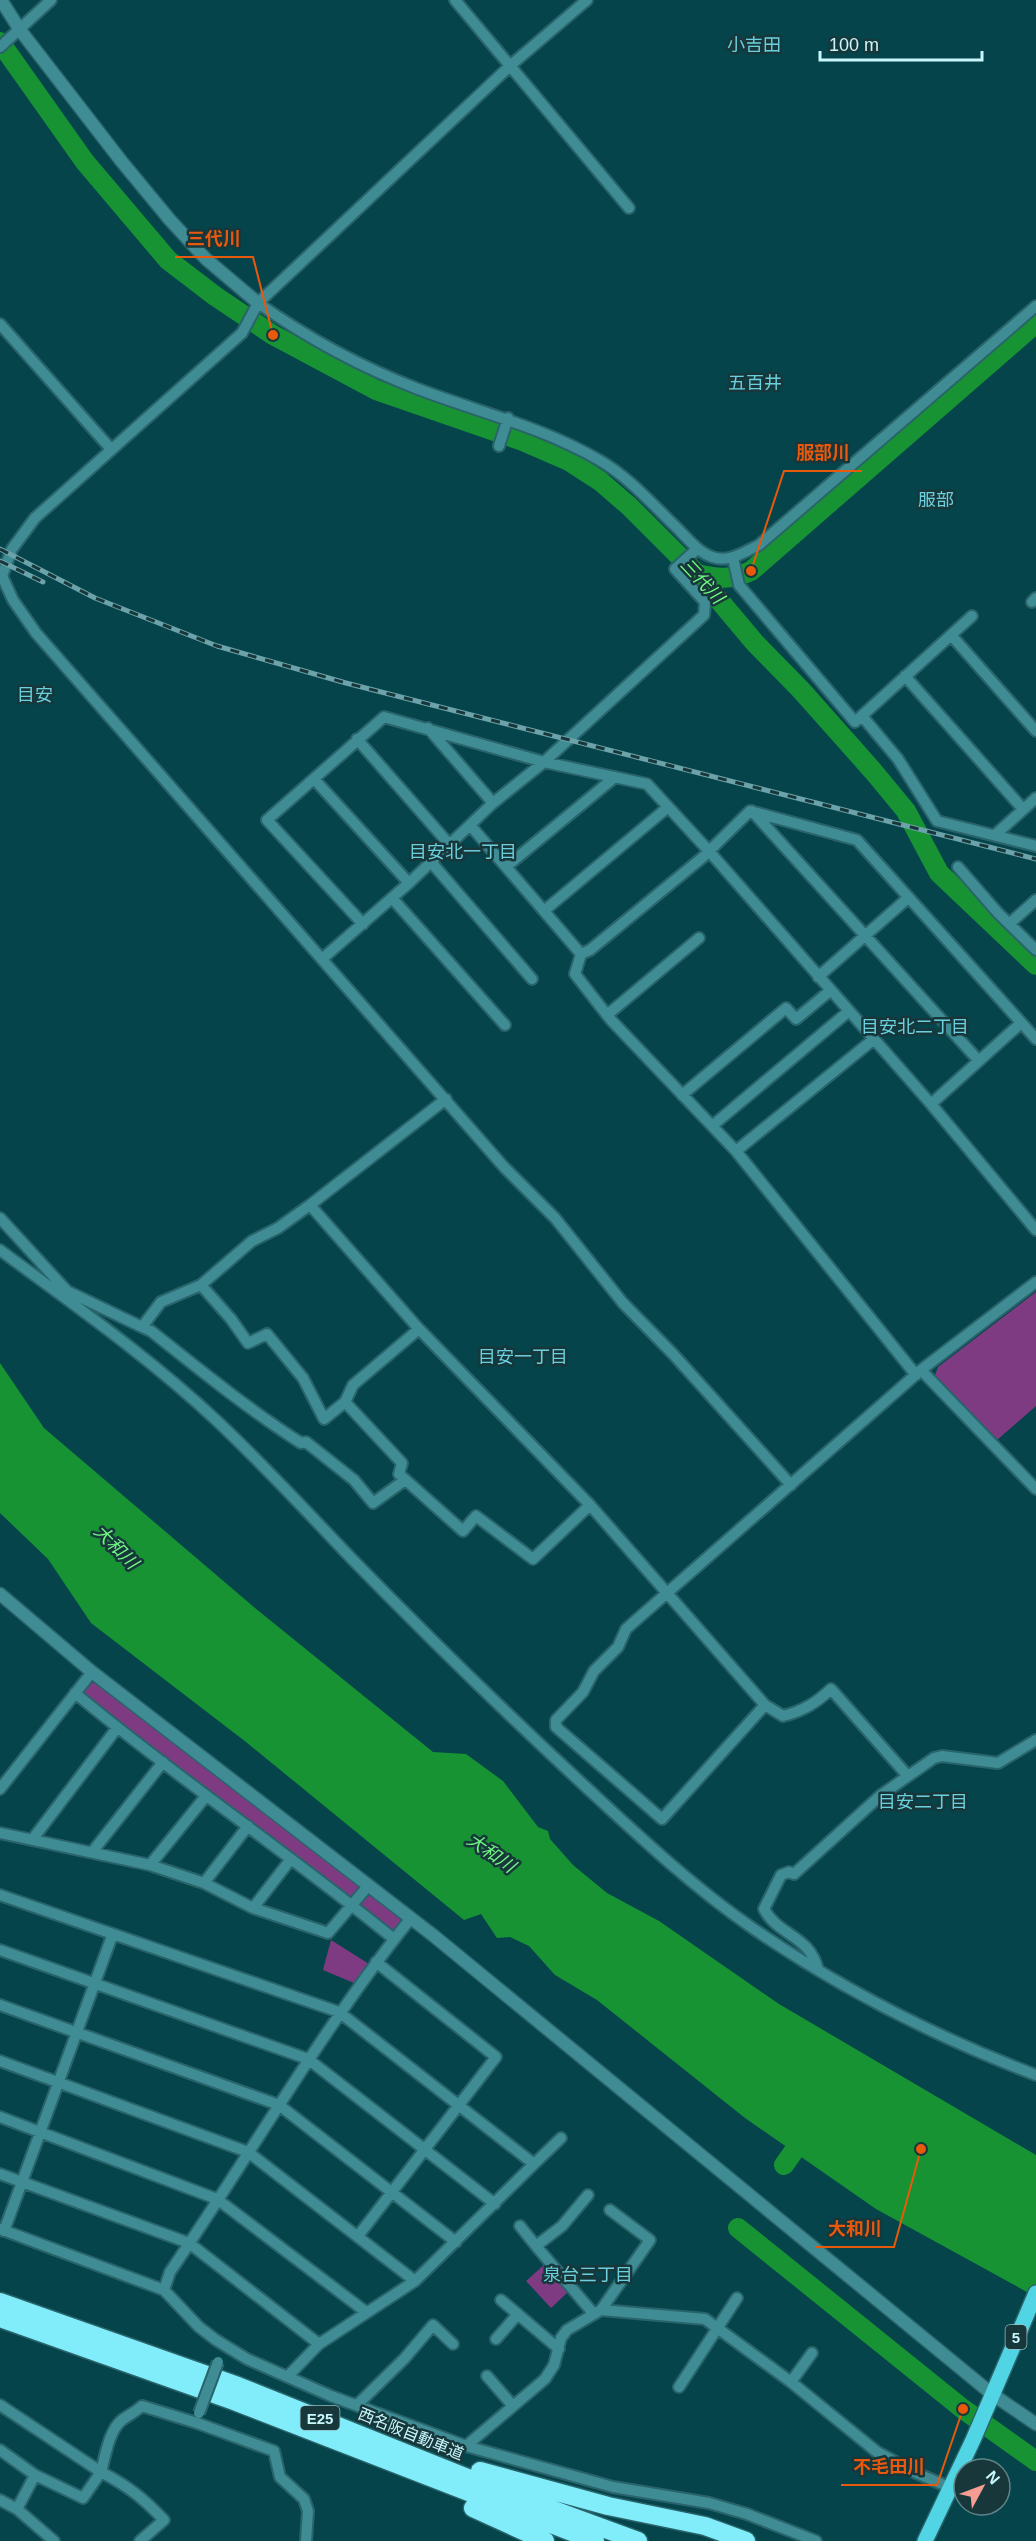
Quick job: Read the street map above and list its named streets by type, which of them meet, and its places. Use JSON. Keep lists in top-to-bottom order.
{
  "streets": {
    "highway": ["E25", "西名阪自動車道"],
    "main road": ["5"]
  },
  "districts": [
    "小吉田",
    "五百井",
    "服部",
    "目安",
    "目安北一丁目",
    "目安北二丁目",
    "目安一丁目",
    "目安二丁目",
    "泉台三丁目"
  ],
  "water": ["三代川", "大和川"],
  "places": [
    "三代川",
    "服部川",
    "大和川",
    "不毛田川"
  ],
  "scale_bar": "100 m",
  "north": "top right"
}
